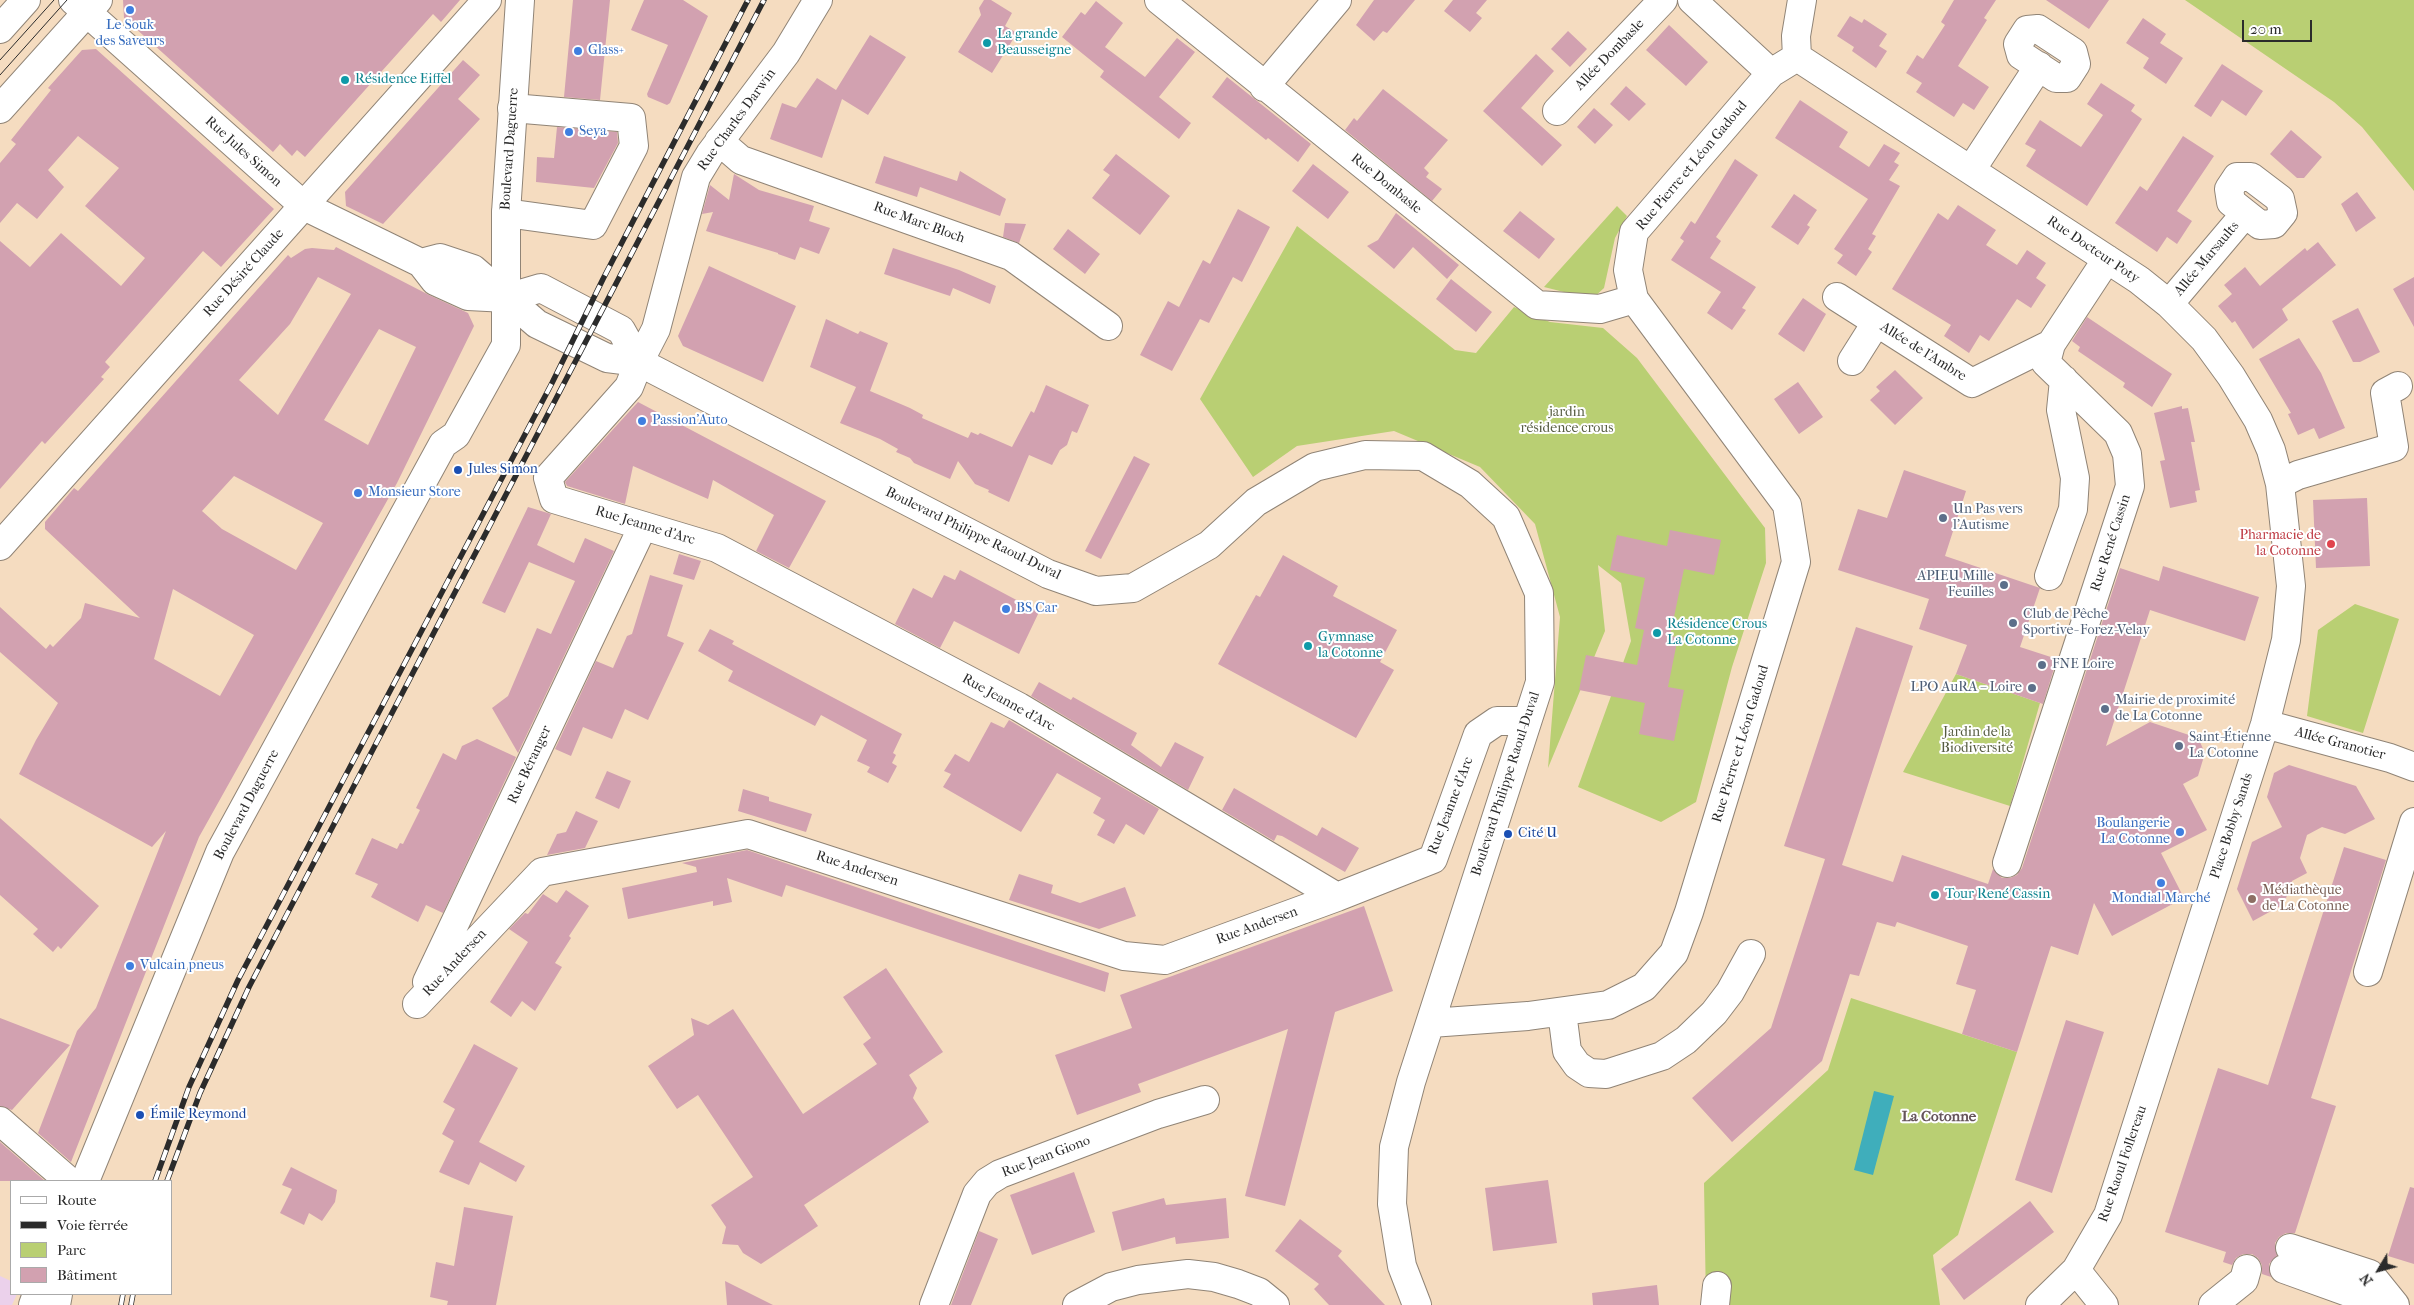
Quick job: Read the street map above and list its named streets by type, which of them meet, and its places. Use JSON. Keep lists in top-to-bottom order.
{
  "streets": {
    "street": [
      "Allée Dombasle",
      "Rue Charles Darwin",
      "Boulevard Daguerre",
      "Rue Jules Simon",
      "Rue Pierre et Léon Gadoud",
      "Rue Dombasle",
      "Rue Marc Bloch",
      "Rue Docteur Poty",
      "Allée Marsaults",
      "Rue Désiré Claude",
      "Allée de l'Ambre",
      "Rue Jeanne d'Arc",
      "Boulevard Philippe Raoul-Duval",
      "Rue René Cassin",
      "Allée Granotier",
      "Rue Béranger",
      "Place Bobby Sands",
      "Rue Andersen",
      "Rue Jean Giono",
      "Rue Raoul Follereau"
    ]
  },
  "crossings": [
    ["Rue Charles Darwin", "Rue Marc Bloch"],
    ["Rue Charles Darwin", "Rue Jeanne d'Arc"],
    ["Rue Charles Darwin", "Boulevard Philippe Raoul-Duval"],
    ["Boulevard Daguerre", "Rue Jules Simon"],
    ["Rue Jules Simon", "Rue Désiré Claude"],
    ["Rue Pierre et Léon Gadoud", "Rue Dombasle"],
    ["Rue Pierre et Léon Gadoud", "Rue Docteur Poty"],
    ["Rue Pierre et Léon Gadoud", "Boulevard Philippe Raoul-Duval"],
    ["Rue Docteur Poty", "Allée Marsaults"],
    ["Rue Docteur Poty", "Place Bobby Sands"],
    ["Allée de l'Ambre", "Rue René Cassin"],
    ["Rue Jeanne d'Arc", "Boulevard Philippe Raoul-Duval"],
    ["Rue Jeanne d'Arc", "Rue Béranger"],
    ["Rue Jeanne d'Arc", "Rue Andersen"],
    ["Allée Granotier", "Place Bobby Sands"],
    ["Rue Béranger", "Rue Andersen"],
    ["Place Bobby Sands", "Rue Raoul Follereau"]
  ],
  "districts": ["La Cotonne"],
  "parks": ["jardin résidence crous", "Jardin de la Biodiversité"],
  "places": [
    "Le Souk des Saveurs",
    "La grande Beausseigne",
    "Glass+",
    "Résidence Eiffel",
    "Seya",
    "Passion'Auto",
    "Jules Simon",
    "Monsieur Store",
    "Un Pas vers l'Autisme",
    "Pharmacie de la Cotonne",
    "APIEU Mille Feuilles",
    "BS Car",
    "Club de Pêche Sportive- Forez-Velay",
    "Résidence Crous La Cotonne",
    "Gymnase la Cotonne",
    "FNE Loire",
    "LPO AuRA – Loire",
    "Mairie de proximité de La Cotonne",
    "Saint-Étienne La Cotonne",
    "Boulangerie La Cotonne",
    "Cité U",
    "Mondial Marché",
    "Tour René Cassin",
    "Médiathèque de La Cotonne",
    "Vulcain pneus",
    "Émile Reymond"
  ],
  "legend": [
    "Route",
    "Voie ferrée",
    "Parc",
    "Bâtiment"
  ],
  "scale_bar": "20 m",
  "north": "bottom left"
}
